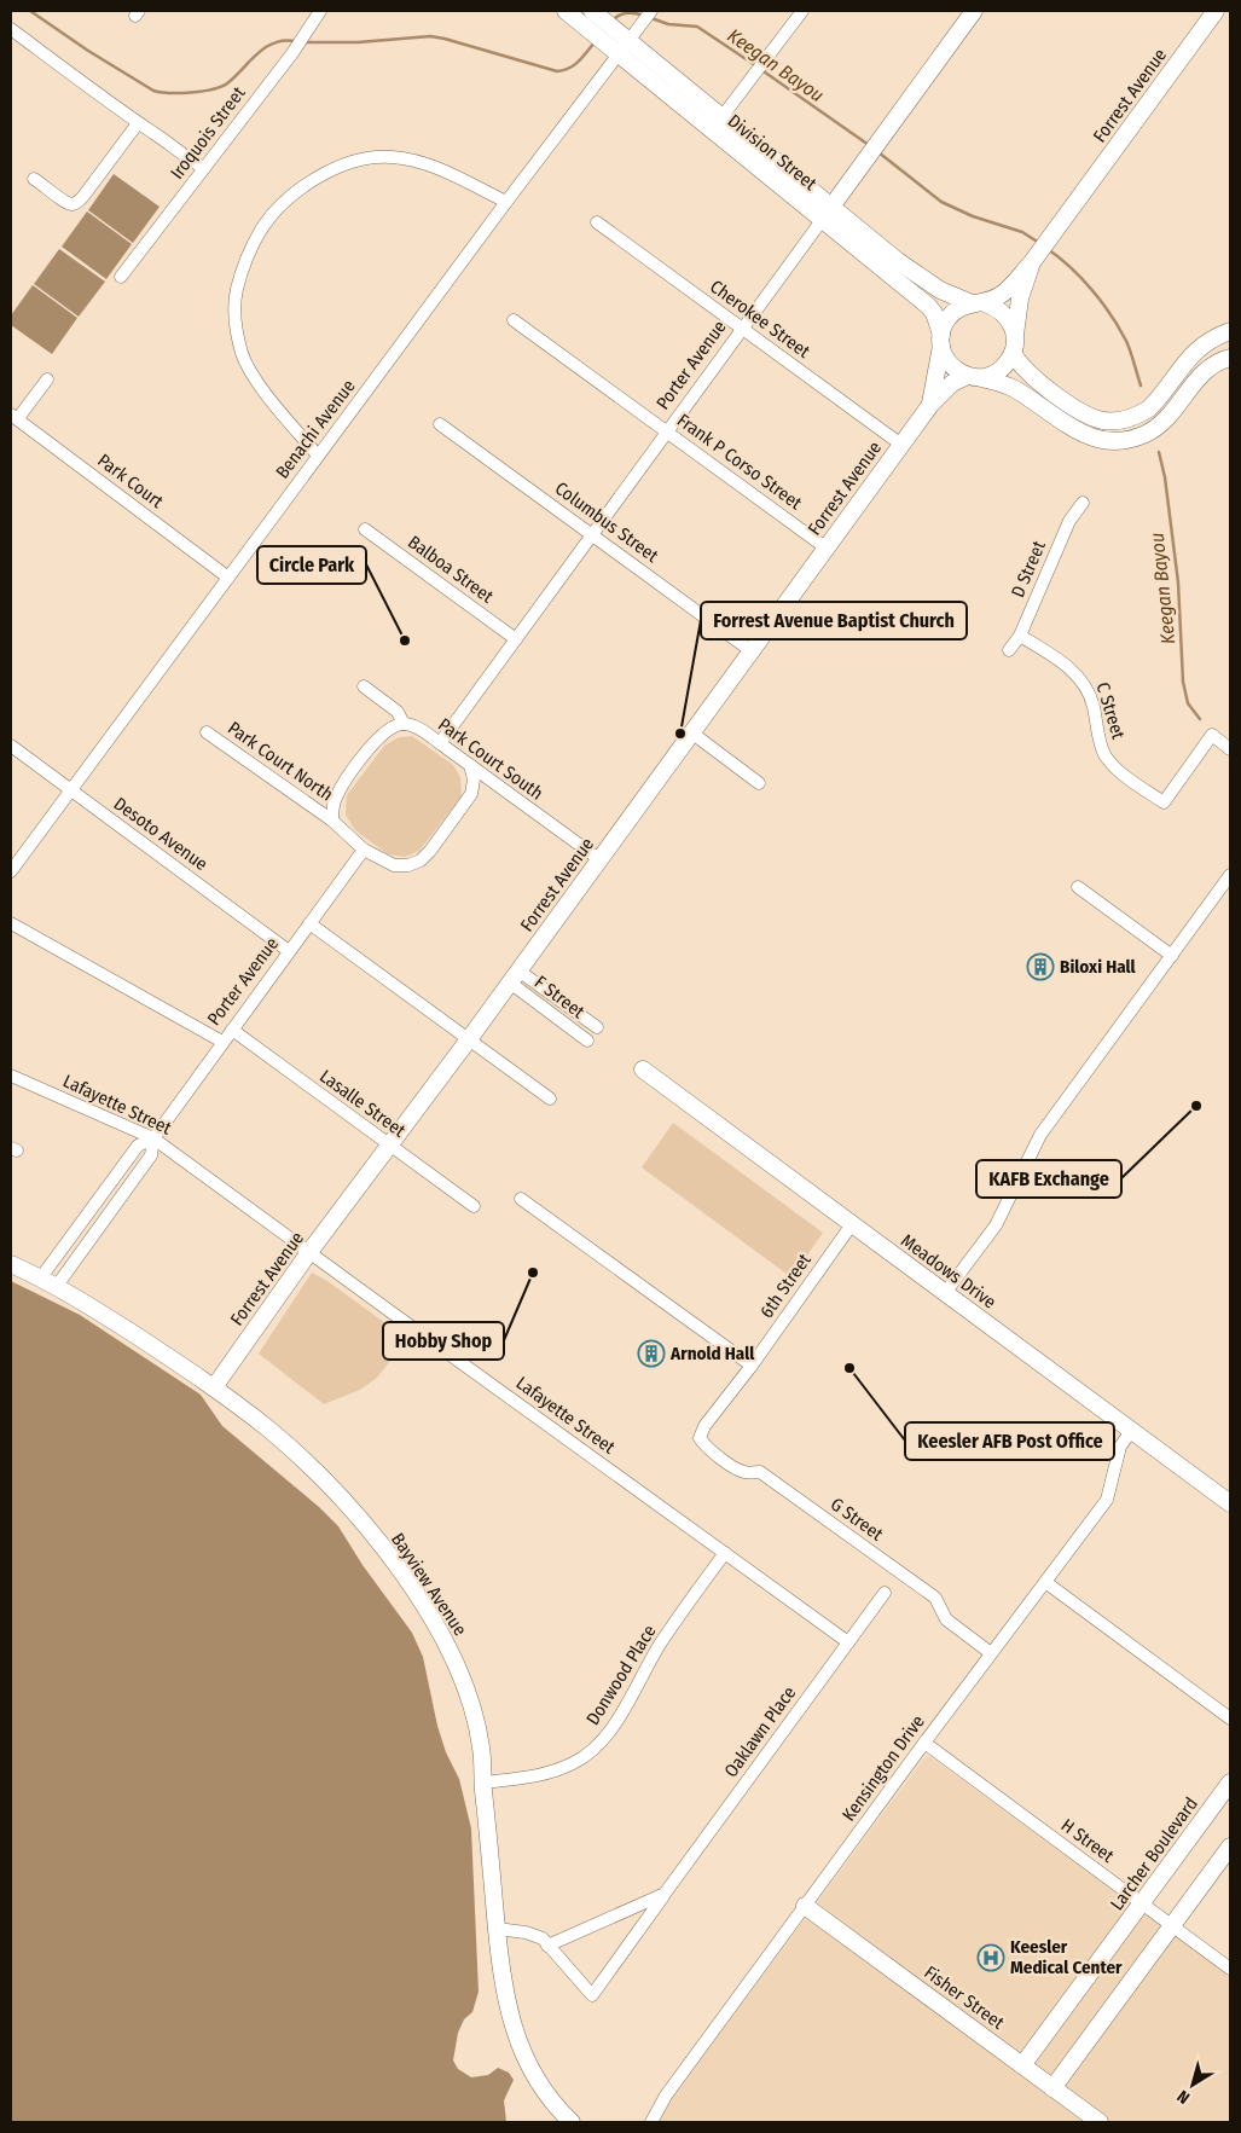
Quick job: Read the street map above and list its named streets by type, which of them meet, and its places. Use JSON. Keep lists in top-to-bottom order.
{
  "streets": {
    "street": [
      "Forrest Avenue",
      "Iroquois Street",
      "Division Street",
      "Cherokee Street",
      "Porter Avenue",
      "Benachi Avenue",
      "Frank P Corso Street",
      "Park Court",
      "Columbus Street",
      "Balboa Street",
      "D Street",
      "C Street",
      "Park Court South",
      "Park Court North",
      "Desoto Avenue",
      "F Street",
      "Lasalle Street",
      "Lafayette Street",
      "Meadows Drive",
      "6th Street",
      "G Street",
      "Bayview Avenue",
      "Donwood Place",
      "Oaklawn Place",
      "Kensington Drive",
      "H Street",
      "Larcher Boulevard",
      "Fisher Street"
    ]
  },
  "crossings": [
    ["Forrest Avenue", "Division Street"],
    ["Forrest Avenue", "Cherokee Street"],
    ["Forrest Avenue", "Frank P Corso Street"],
    ["Forrest Avenue", "Columbus Street"],
    ["Forrest Avenue", "Park Court South"],
    ["Forrest Avenue", "F Street"],
    ["Forrest Avenue", "Lasalle Street"],
    ["Forrest Avenue", "Lafayette Street"],
    ["Forrest Avenue", "Bayview Avenue"],
    ["Division Street", "Porter Avenue"],
    ["Division Street", "Benachi Avenue"],
    ["Cherokee Street", "Porter Avenue"],
    ["Porter Avenue", "Frank P Corso Street"],
    ["Porter Avenue", "Columbus Street"],
    ["Porter Avenue", "Balboa Street"],
    ["Porter Avenue", "Park Court South"],
    ["Porter Avenue", "Park Court North"],
    ["Porter Avenue", "Desoto Avenue"],
    ["Porter Avenue", "Lasalle Street"],
    ["Porter Avenue", "Lafayette Street"],
    ["Porter Avenue", "Bayview Avenue"],
    ["Benachi Avenue", "Park Court"],
    ["Benachi Avenue", "Desoto Avenue"],
    ["D Street", "C Street"],
    ["Park Court South", "Park Court North"],
    ["Lafayette Street", "Donwood Place"],
    ["Lafayette Street", "Oaklawn Place"],
    ["Meadows Drive", "6th Street"],
    ["Meadows Drive", "Kensington Drive"],
    ["6th Street", "G Street"],
    ["G Street", "Kensington Drive"],
    ["Bayview Avenue", "Donwood Place"],
    ["Bayview Avenue", "Oaklawn Place"],
    ["Kensington Drive", "H Street"],
    ["Kensington Drive", "Fisher Street"],
    ["H Street", "Larcher Boulevard"],
    ["Larcher Boulevard", "Fisher Street"]
  ],
  "water": ["Keegan Bayou"],
  "places": {
    "other": [
      "Circle Park",
      "Forrest Avenue Baptist Church",
      "KAFB Exchange",
      "Hobby Shop",
      "Keesler AFB Post Office"
    ],
    "building": ["Biloxi Hall", "Arnold Hall"],
    "hospital": ["Keesler Medical Center"]
  },
  "north": "bottom left"
}
